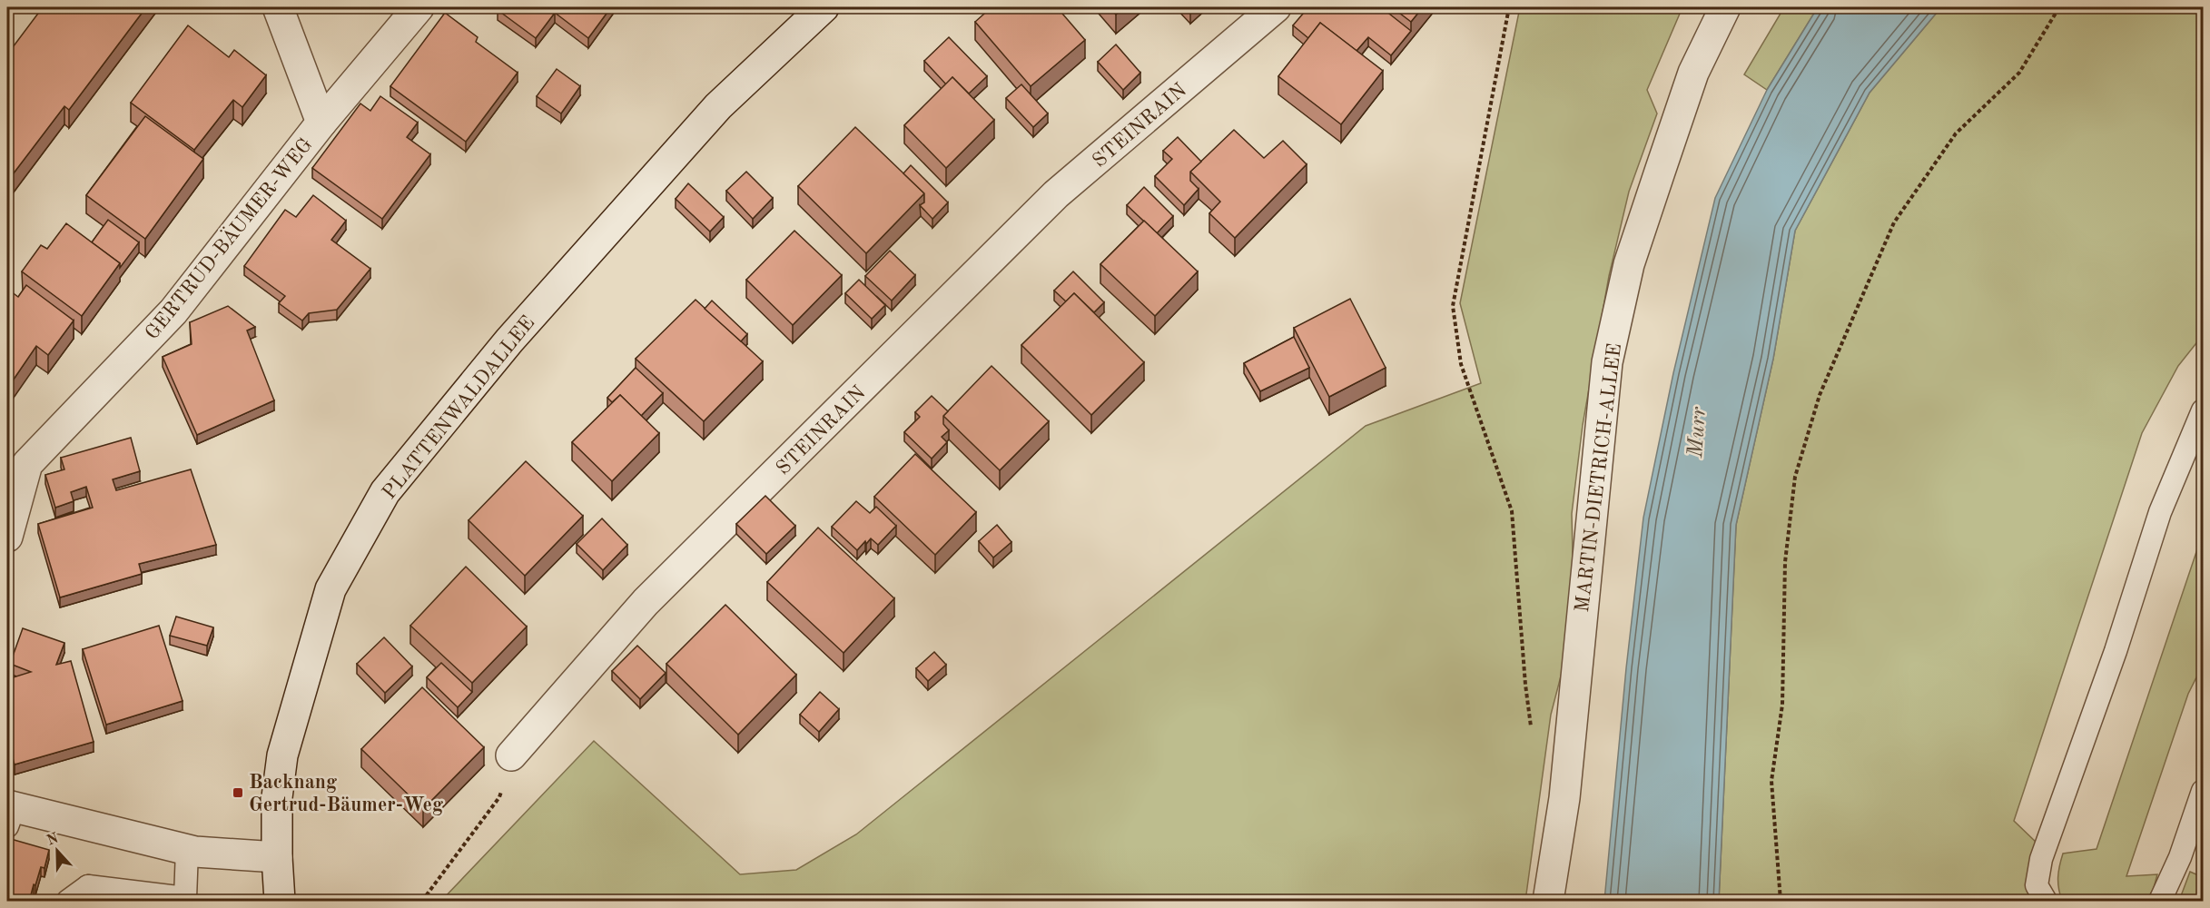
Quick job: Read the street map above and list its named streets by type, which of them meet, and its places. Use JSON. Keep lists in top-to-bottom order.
{
  "streets": {
    "street": [
      "STEINRAIN",
      "GERTRUD-BÄUMER-WEG",
      "PLATTENWALDALLEE",
      "MARTIN-DIETRICH-ALLEE"
    ]
  },
  "water": ["Murr"],
  "places": {
    "transit": ["Backnang Gertrud-Bäumer-Weg"]
  },
  "north": "top"
}
